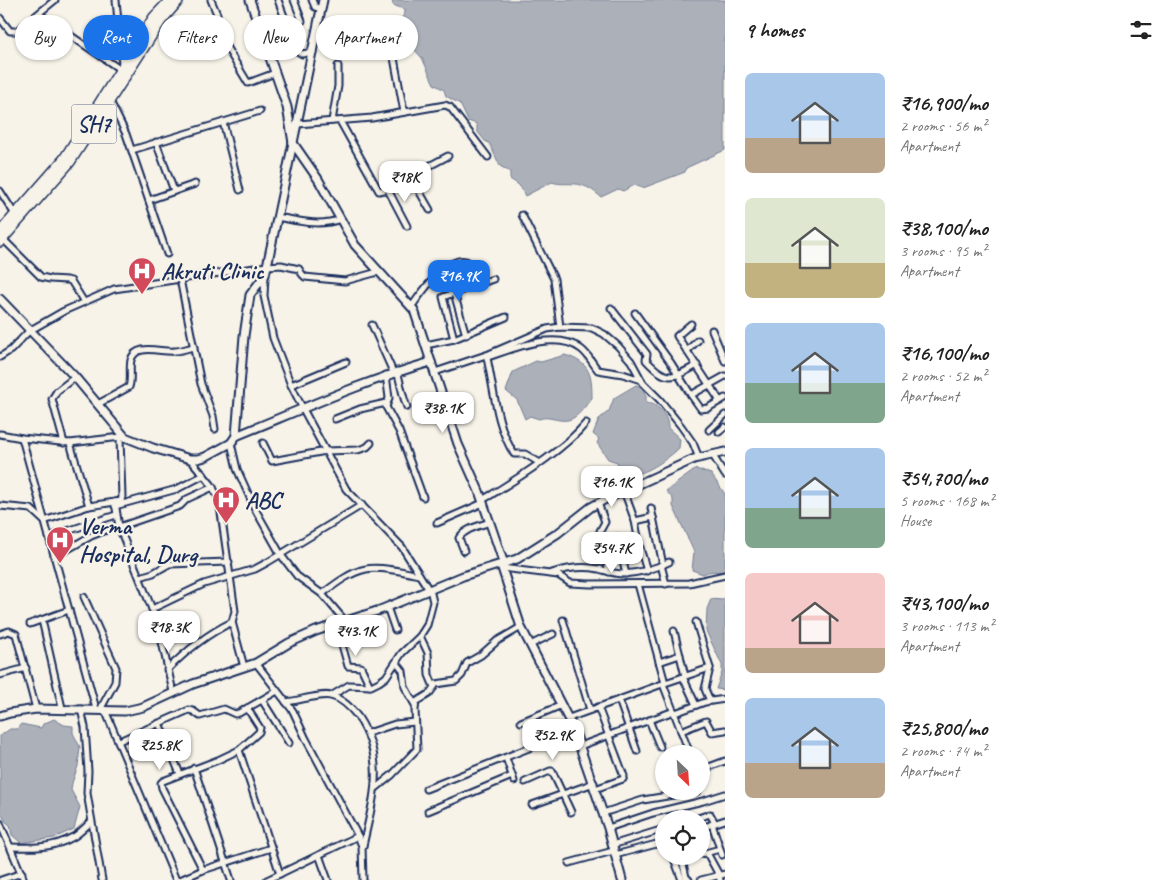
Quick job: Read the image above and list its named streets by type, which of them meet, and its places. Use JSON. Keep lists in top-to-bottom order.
{
  "streets": {
    "main road": ["SH7"]
  },
  "places": {
    "hospital": ["Akruti Clinic", "ABC", "Verma Hospital, Durg"]
  },
  "north": "bottom right",
  "page": {
    "heading": "9 homes",
    "chip": [
      "Buy",
      "Rent",
      "Filters",
      "New",
      "Apartment"
    ],
    "list": [
      {
        "name": "₹16,900/mo",
        "note": "2 rooms · 56 m² · Apartment"
      },
      {
        "name": "₹38,100/mo",
        "note": "3 rooms · 95 m² · Apartment"
      },
      {
        "name": "₹16,100/mo",
        "note": "2 rooms · 52 m² · Apartment"
      },
      {
        "name": "₹54,700/mo",
        "note": "5 rooms · 168 m² · House"
      },
      {
        "name": "₹43,100/mo",
        "note": "3 rooms · 113 m² · Apartment"
      },
      {
        "name": "₹25,800/mo",
        "note": "2 rooms · 74 m² · Apartment"
      }
    ],
    "price": [
      "₹18K",
      "₹16.9K",
      "₹38.1K",
      "₹16.1K",
      "₹54.7K",
      "₹18.3K",
      "₹43.1K",
      "₹52.9K",
      "₹25.8K"
    ]
  }
}
